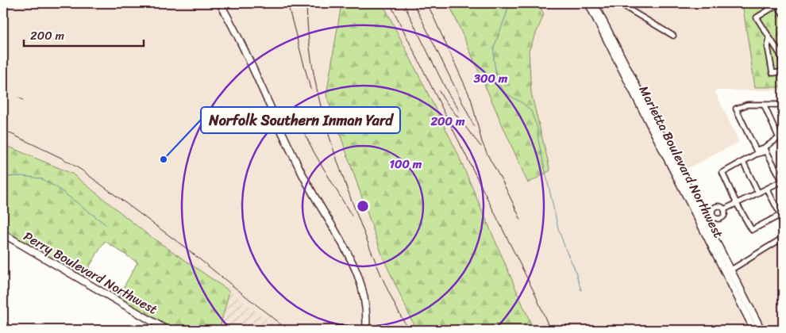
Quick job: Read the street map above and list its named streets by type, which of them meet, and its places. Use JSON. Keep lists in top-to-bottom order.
{
  "streets": {
    "main road": ["Marietta Boulevard Northwest", "Perry Boulevard Northwest"]
  },
  "places": ["Norfolk Southern Inman Yard"],
  "scale_bar": "200 m",
  "rings": ["300 m", "200 m", "100 m"]
}
